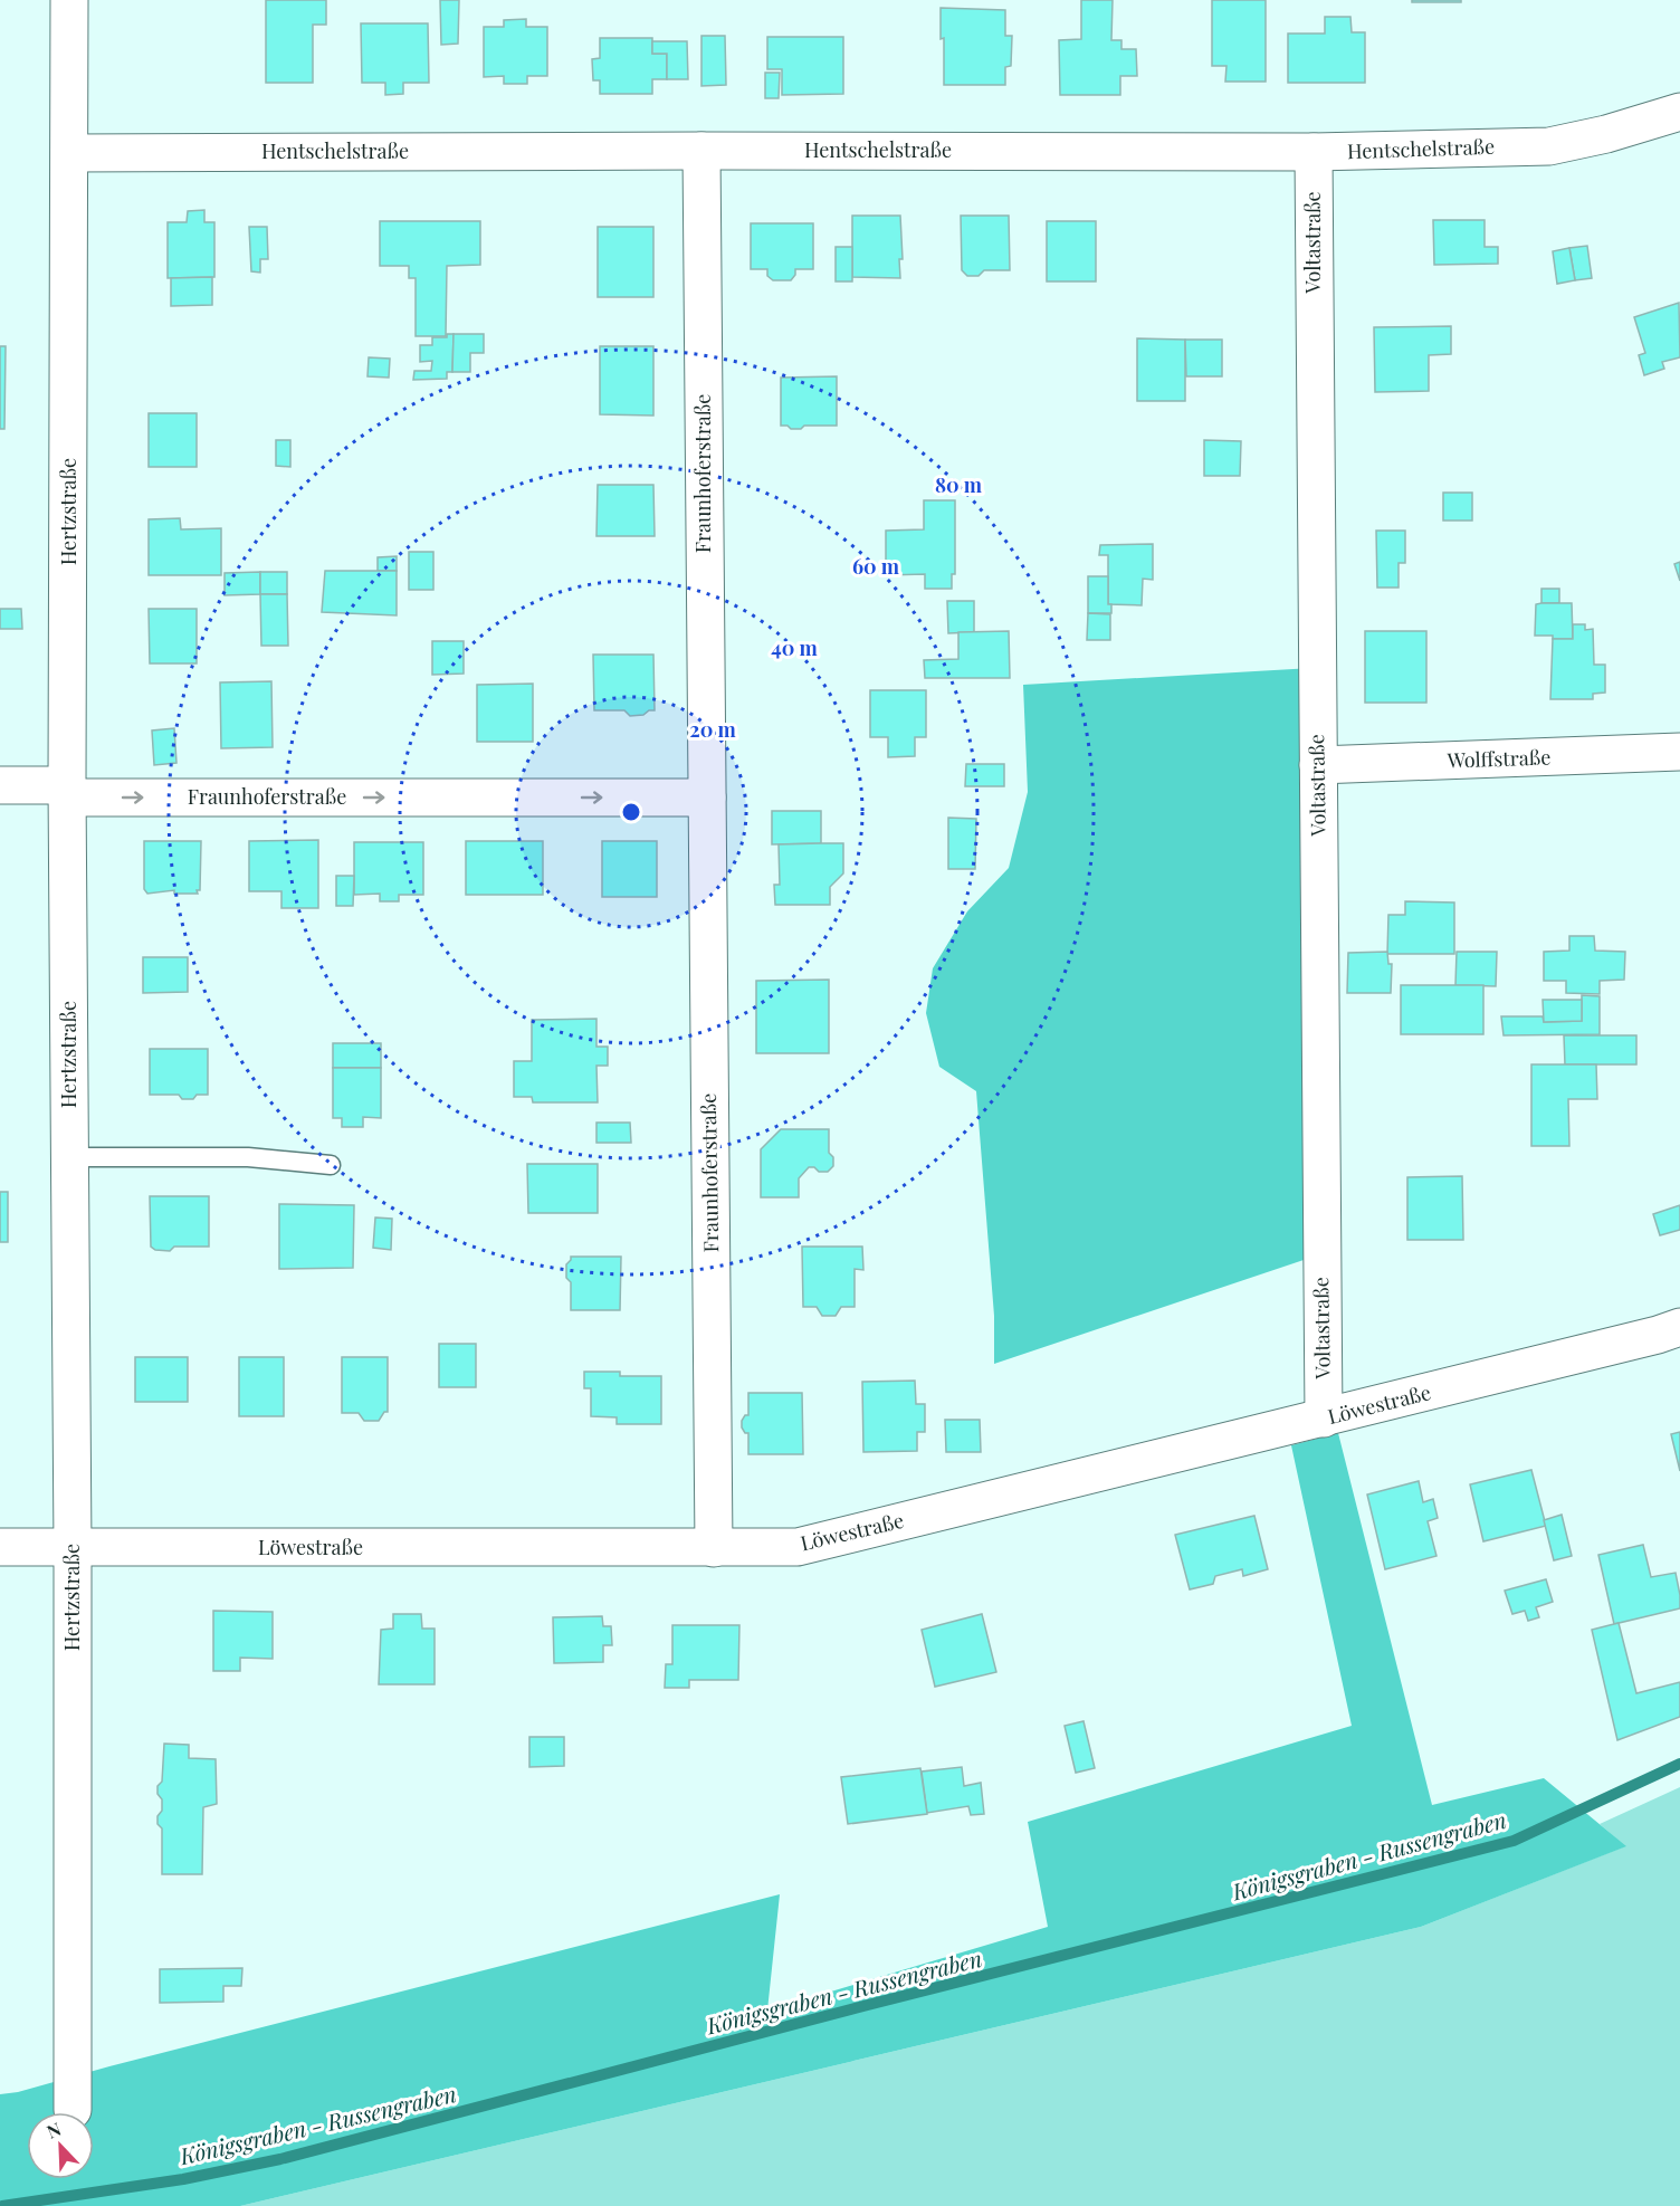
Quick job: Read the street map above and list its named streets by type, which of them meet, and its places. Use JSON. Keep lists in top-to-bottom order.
{
  "streets": {
    "street": [
      "Hentschelstraße",
      "Voltastraße",
      "Fraunhoferstraße",
      "Hertzstraße",
      "Wolffstraße",
      "Löwestraße"
    ]
  },
  "crossings": [
    ["Hentschelstraße", "Voltastraße"],
    ["Hentschelstraße", "Fraunhoferstraße"],
    ["Hentschelstraße", "Hertzstraße"],
    ["Voltastraße", "Wolffstraße"],
    ["Voltastraße", "Löwestraße"],
    ["Fraunhoferstraße", "Hertzstraße"],
    ["Fraunhoferstraße", "Löwestraße"],
    ["Hertzstraße", "Löwestraße"]
  ],
  "water": ["Königsgraben - Russengraben"],
  "north": "top left",
  "rings": [
    "80 m",
    "60 m",
    "40 m",
    "20 m"
  ]
}
